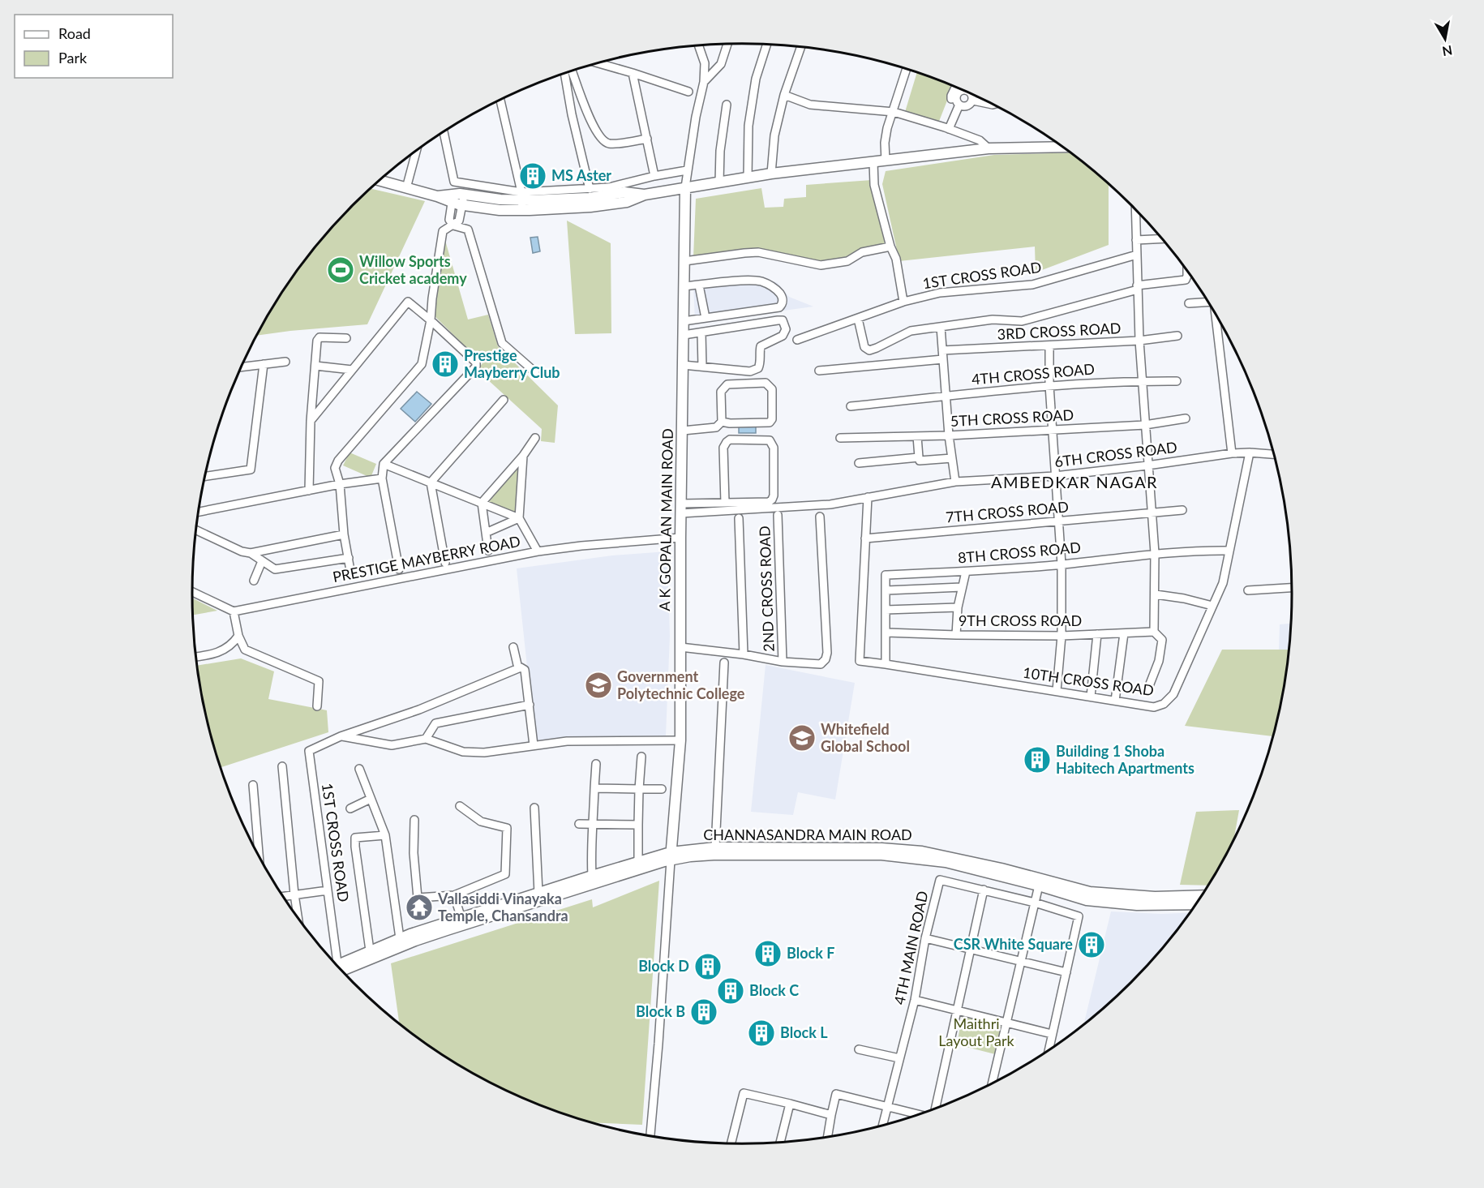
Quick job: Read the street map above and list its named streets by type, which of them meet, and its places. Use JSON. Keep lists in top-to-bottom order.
{
  "streets": {
    "main road": ["A K GOPALAN MAIN ROAD", "CHANNASANDRA MAIN ROAD"],
    "street": [
      "1ST CROSS ROAD",
      "3RD CROSS ROAD",
      "4TH CROSS ROAD",
      "5TH CROSS ROAD",
      "6TH CROSS ROAD",
      "7TH CROSS ROAD",
      "8TH CROSS ROAD",
      "PRESTIGE MAYBERRY ROAD",
      "2ND CROSS ROAD",
      "9TH CROSS ROAD",
      "10TH CROSS ROAD",
      "4TH MAIN ROAD"
    ]
  },
  "crossings": [
    ["6TH CROSS ROAD", "A K GOPALAN MAIN ROAD"],
    ["6TH CROSS ROAD", "10TH CROSS ROAD"],
    ["7TH CROSS ROAD", "10TH CROSS ROAD"],
    ["A K GOPALAN MAIN ROAD", "PRESTIGE MAYBERRY ROAD"],
    ["A K GOPALAN MAIN ROAD", "CHANNASANDRA MAIN ROAD"],
    ["8TH CROSS ROAD", "10TH CROSS ROAD"]
  ],
  "districts": ["AMBEDKAR NAGAR"],
  "parks": ["Maithri Layout Park"],
  "places": {
    "building": [
      "MS Aster",
      "Prestige Mayberry Club",
      "Building 1 Shoba Habitech Apartments",
      "CSR White Square",
      "Block F",
      "Block D",
      "Block C",
      "Block B",
      "Block L"
    ],
    "sports": ["Willow Sports Cricket academy"],
    "school or university": ["Government Polytechnic College", "Whitefield Global School"],
    "temple": ["Vallasiddi Vinayaka Temple, Chansandra"]
  },
  "legend": ["Road", "Park"],
  "north": "bottom"
}
